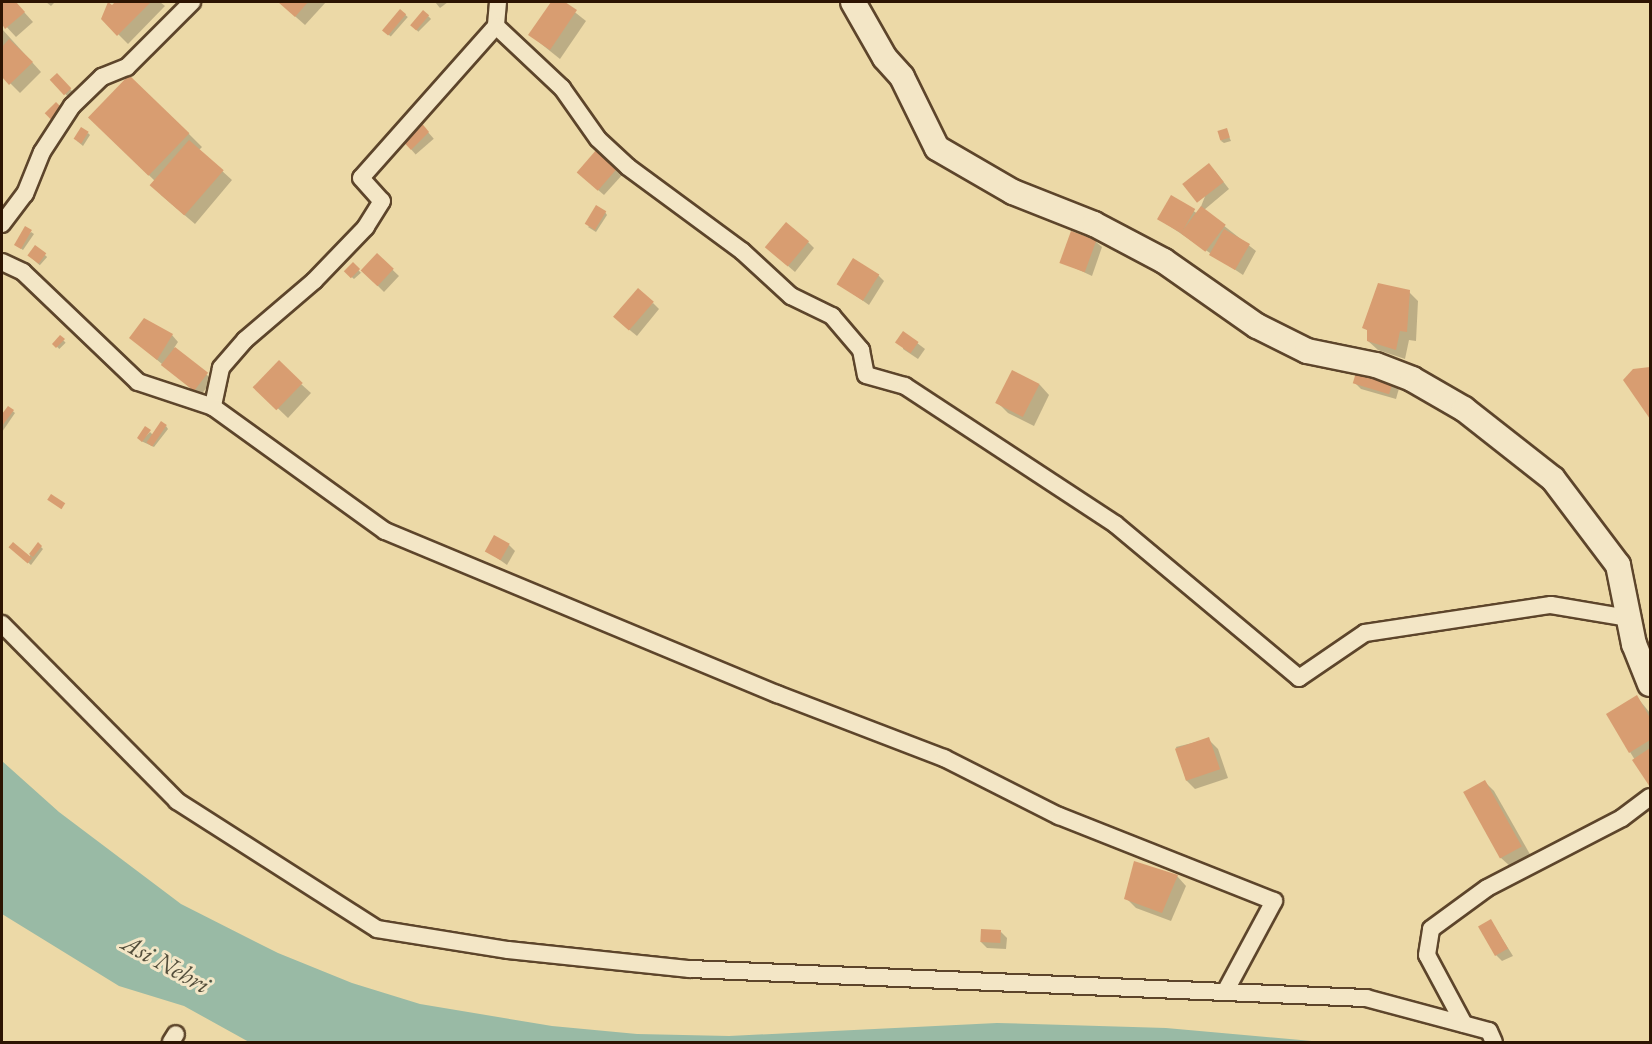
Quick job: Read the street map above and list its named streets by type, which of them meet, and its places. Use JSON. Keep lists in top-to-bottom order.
{
  "water": ["Asi Nehri"]
}
